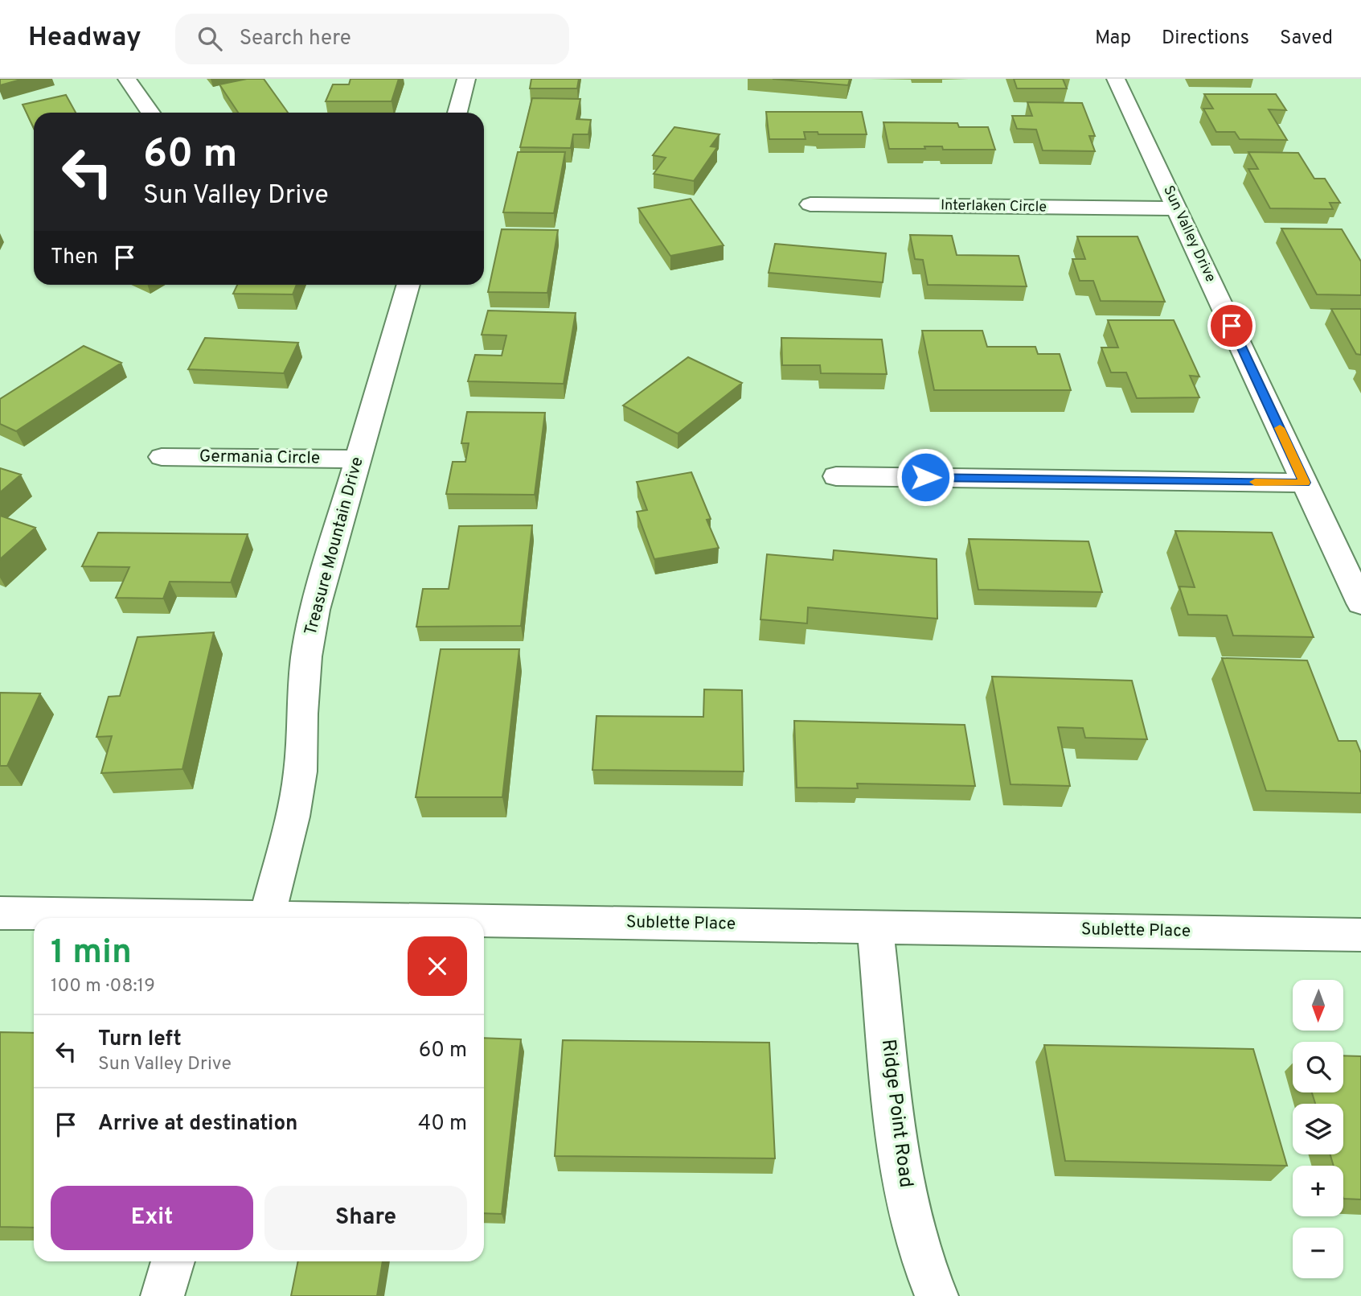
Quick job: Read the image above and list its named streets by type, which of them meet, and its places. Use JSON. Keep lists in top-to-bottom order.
{
  "streets": {
    "street": [
      "Interlaken Circle",
      "Sun Valley Drive",
      "Germania Circle",
      "Treasure Mountain Drive",
      "Sublette Place",
      "Ridge Point Road"
    ]
  },
  "crossings": [
    ["Interlaken Circle", "Sun Valley Drive"],
    ["Germania Circle", "Treasure Mountain Drive"],
    ["Sublette Place", "Ridge Point Road"]
  ],
  "north": "bottom",
  "page": {
    "header": "Headway",
    "search": "Search here",
    "nav": ["Map", "Directions", "Saved"],
    "turn": ["60 m", "Sun Valley Drive"],
    "then": "Then",
    "heading": ["1 min", "100 m · 08:19"],
    "map_buttons": ["+", "−"],
    "list": [
      {
        "name": "Turn left",
        "note": "Sun Valley Drive",
        "value": "60 m"
      },
      {
        "name": "Arrive at destination",
        "value": "40 m"
      }
    ],
    "buttons": ["Exit", "Share"]
  }
}
